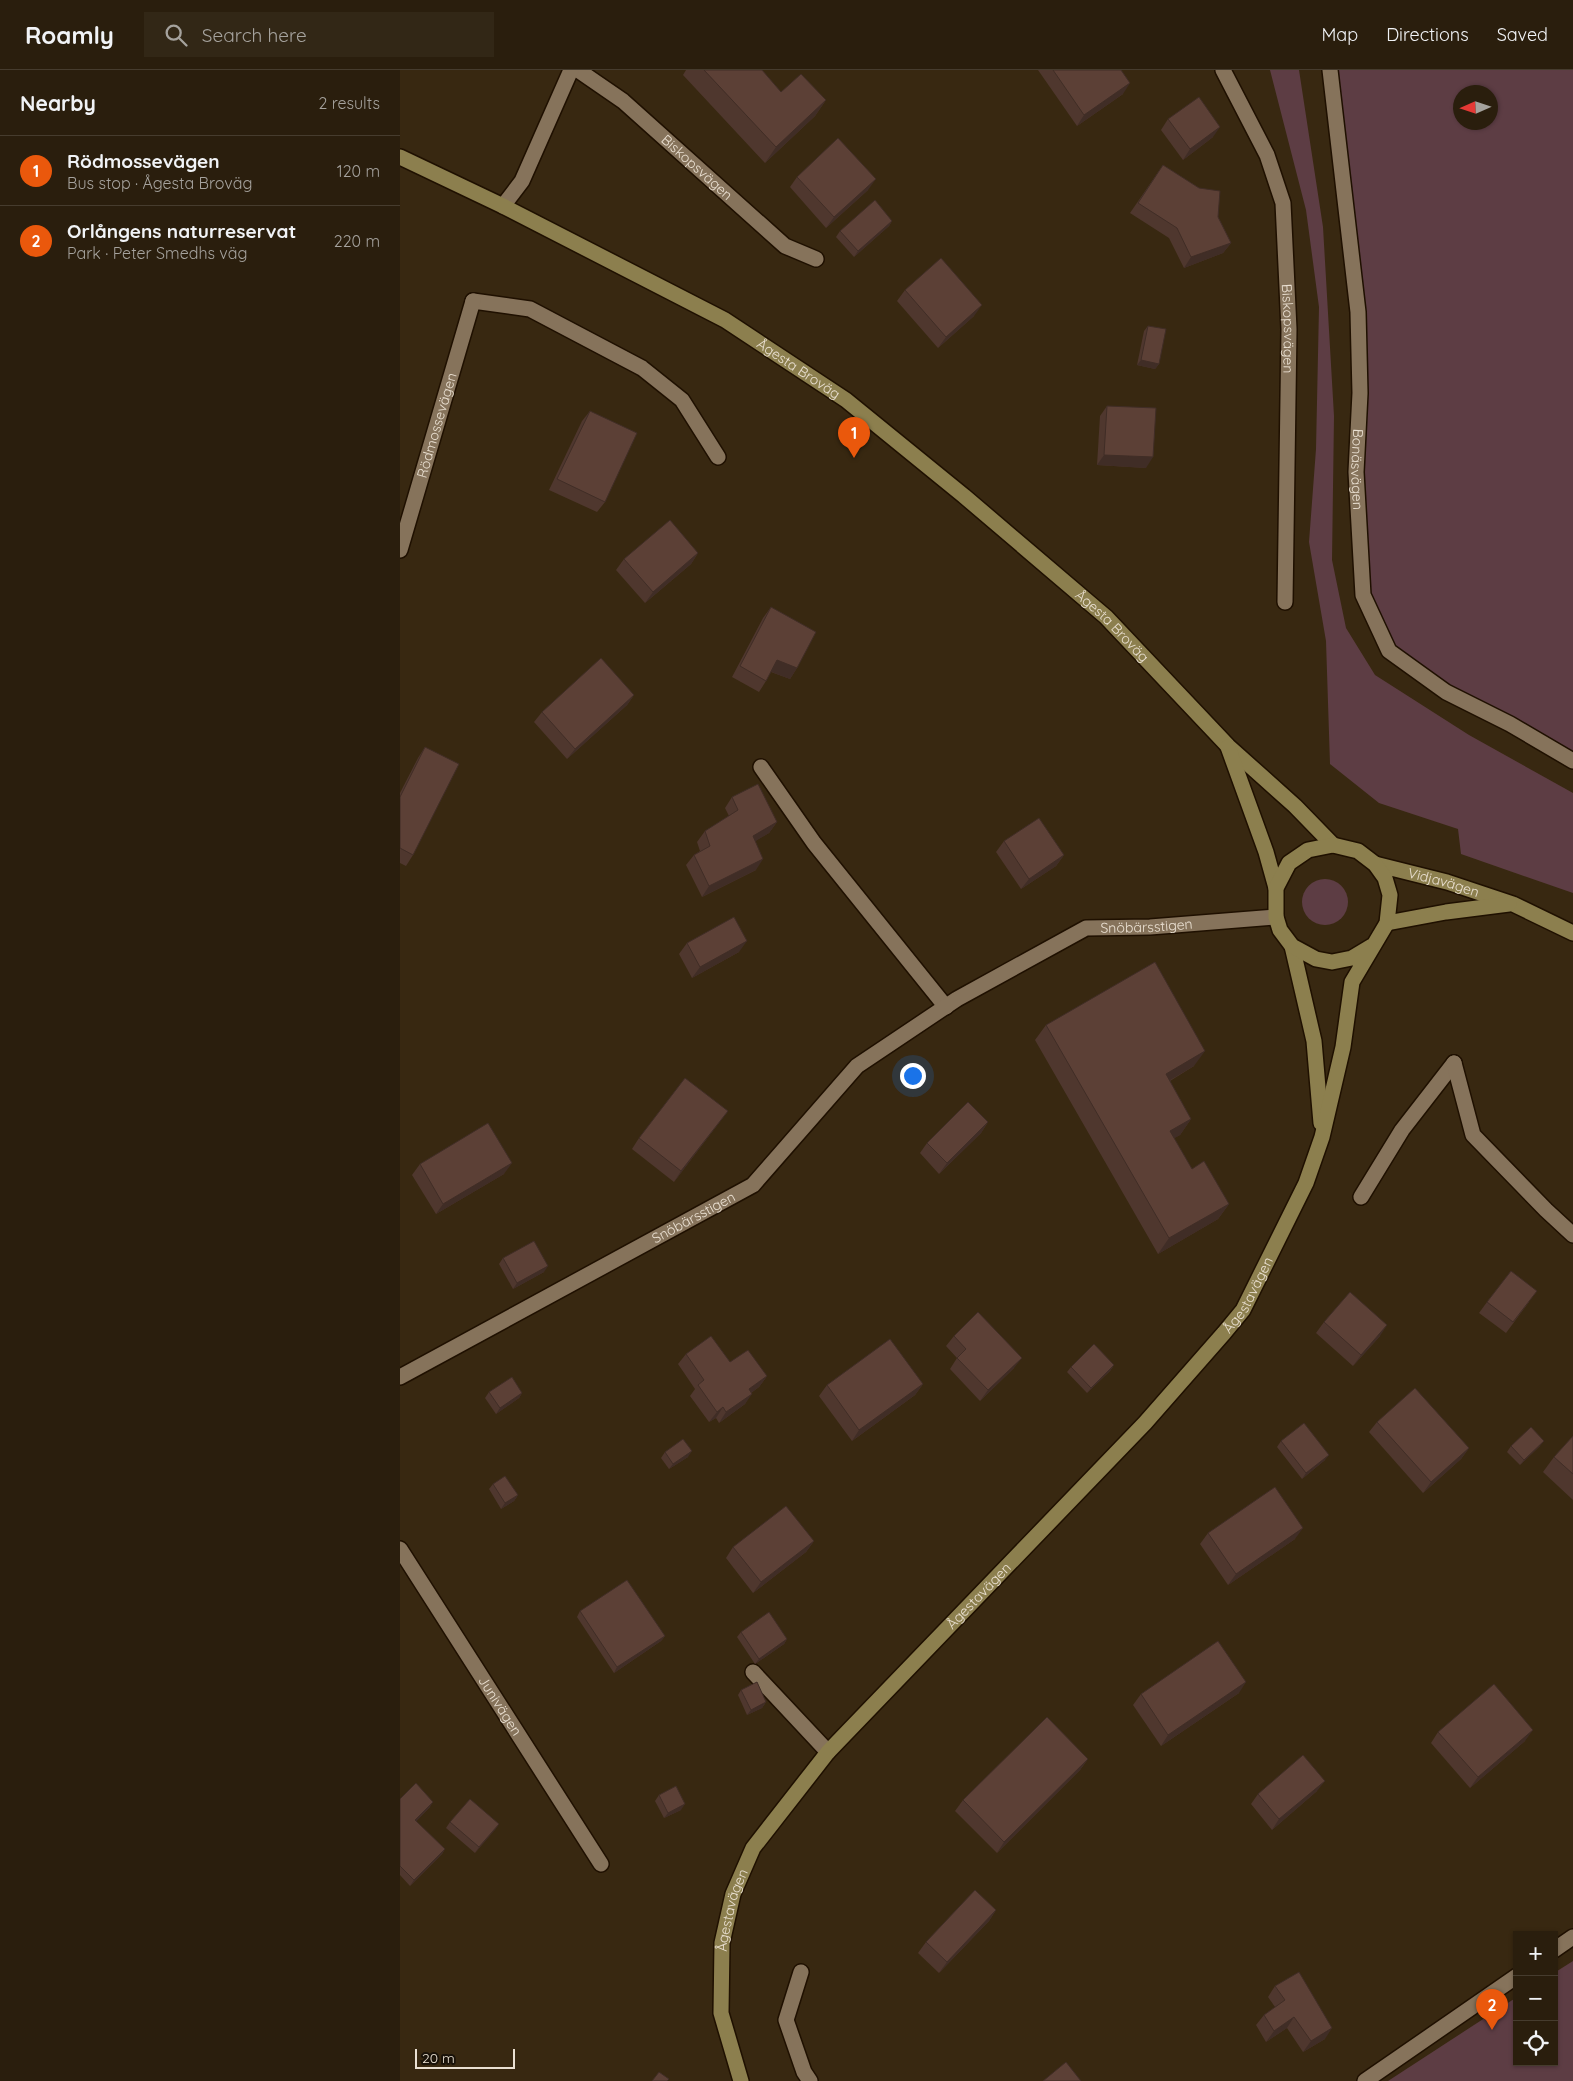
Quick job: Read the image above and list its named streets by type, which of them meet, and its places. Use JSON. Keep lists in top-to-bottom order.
{
  "streets": {
    "main road": ["Ågesta Broväg", "Vidjavägen", "Ågestavägen"],
    "street": [
      "Biskopsvägen",
      "Rödmossevägen",
      "Bonäsvägen",
      "Snöbärsstigen",
      "Junivägen"
    ]
  },
  "crossings": [
    ["Ågesta Broväg", "Vidjavägen"],
    ["Ågesta Broväg", "Snöbärsstigen"],
    ["Ågesta Broväg", "Ågestavägen"],
    ["Vidjavägen", "Snöbärsstigen"],
    ["Vidjavägen", "Ågestavägen"],
    ["Snöbärsstigen", "Ågestavägen"]
  ],
  "scale_bar": "20 m",
  "north": "left",
  "page": {
    "header": "Roamly",
    "search": "Search here",
    "nav": ["Map", "Directions", "Saved"],
    "heading": ["Nearby", "2 results"],
    "list": [
      {
        "mark": "1",
        "name": "Rödmossevägen",
        "note": "Bus stop · Ågesta Broväg",
        "value": "120 m"
      },
      {
        "mark": "2",
        "name": "Orlångens naturreservat",
        "note": "Park · Peter Smedhs väg",
        "value": "220 m"
      }
    ],
    "pins": ["1", "2"],
    "map_buttons": ["+", "−"],
    "scale": "20 m"
  }
}
